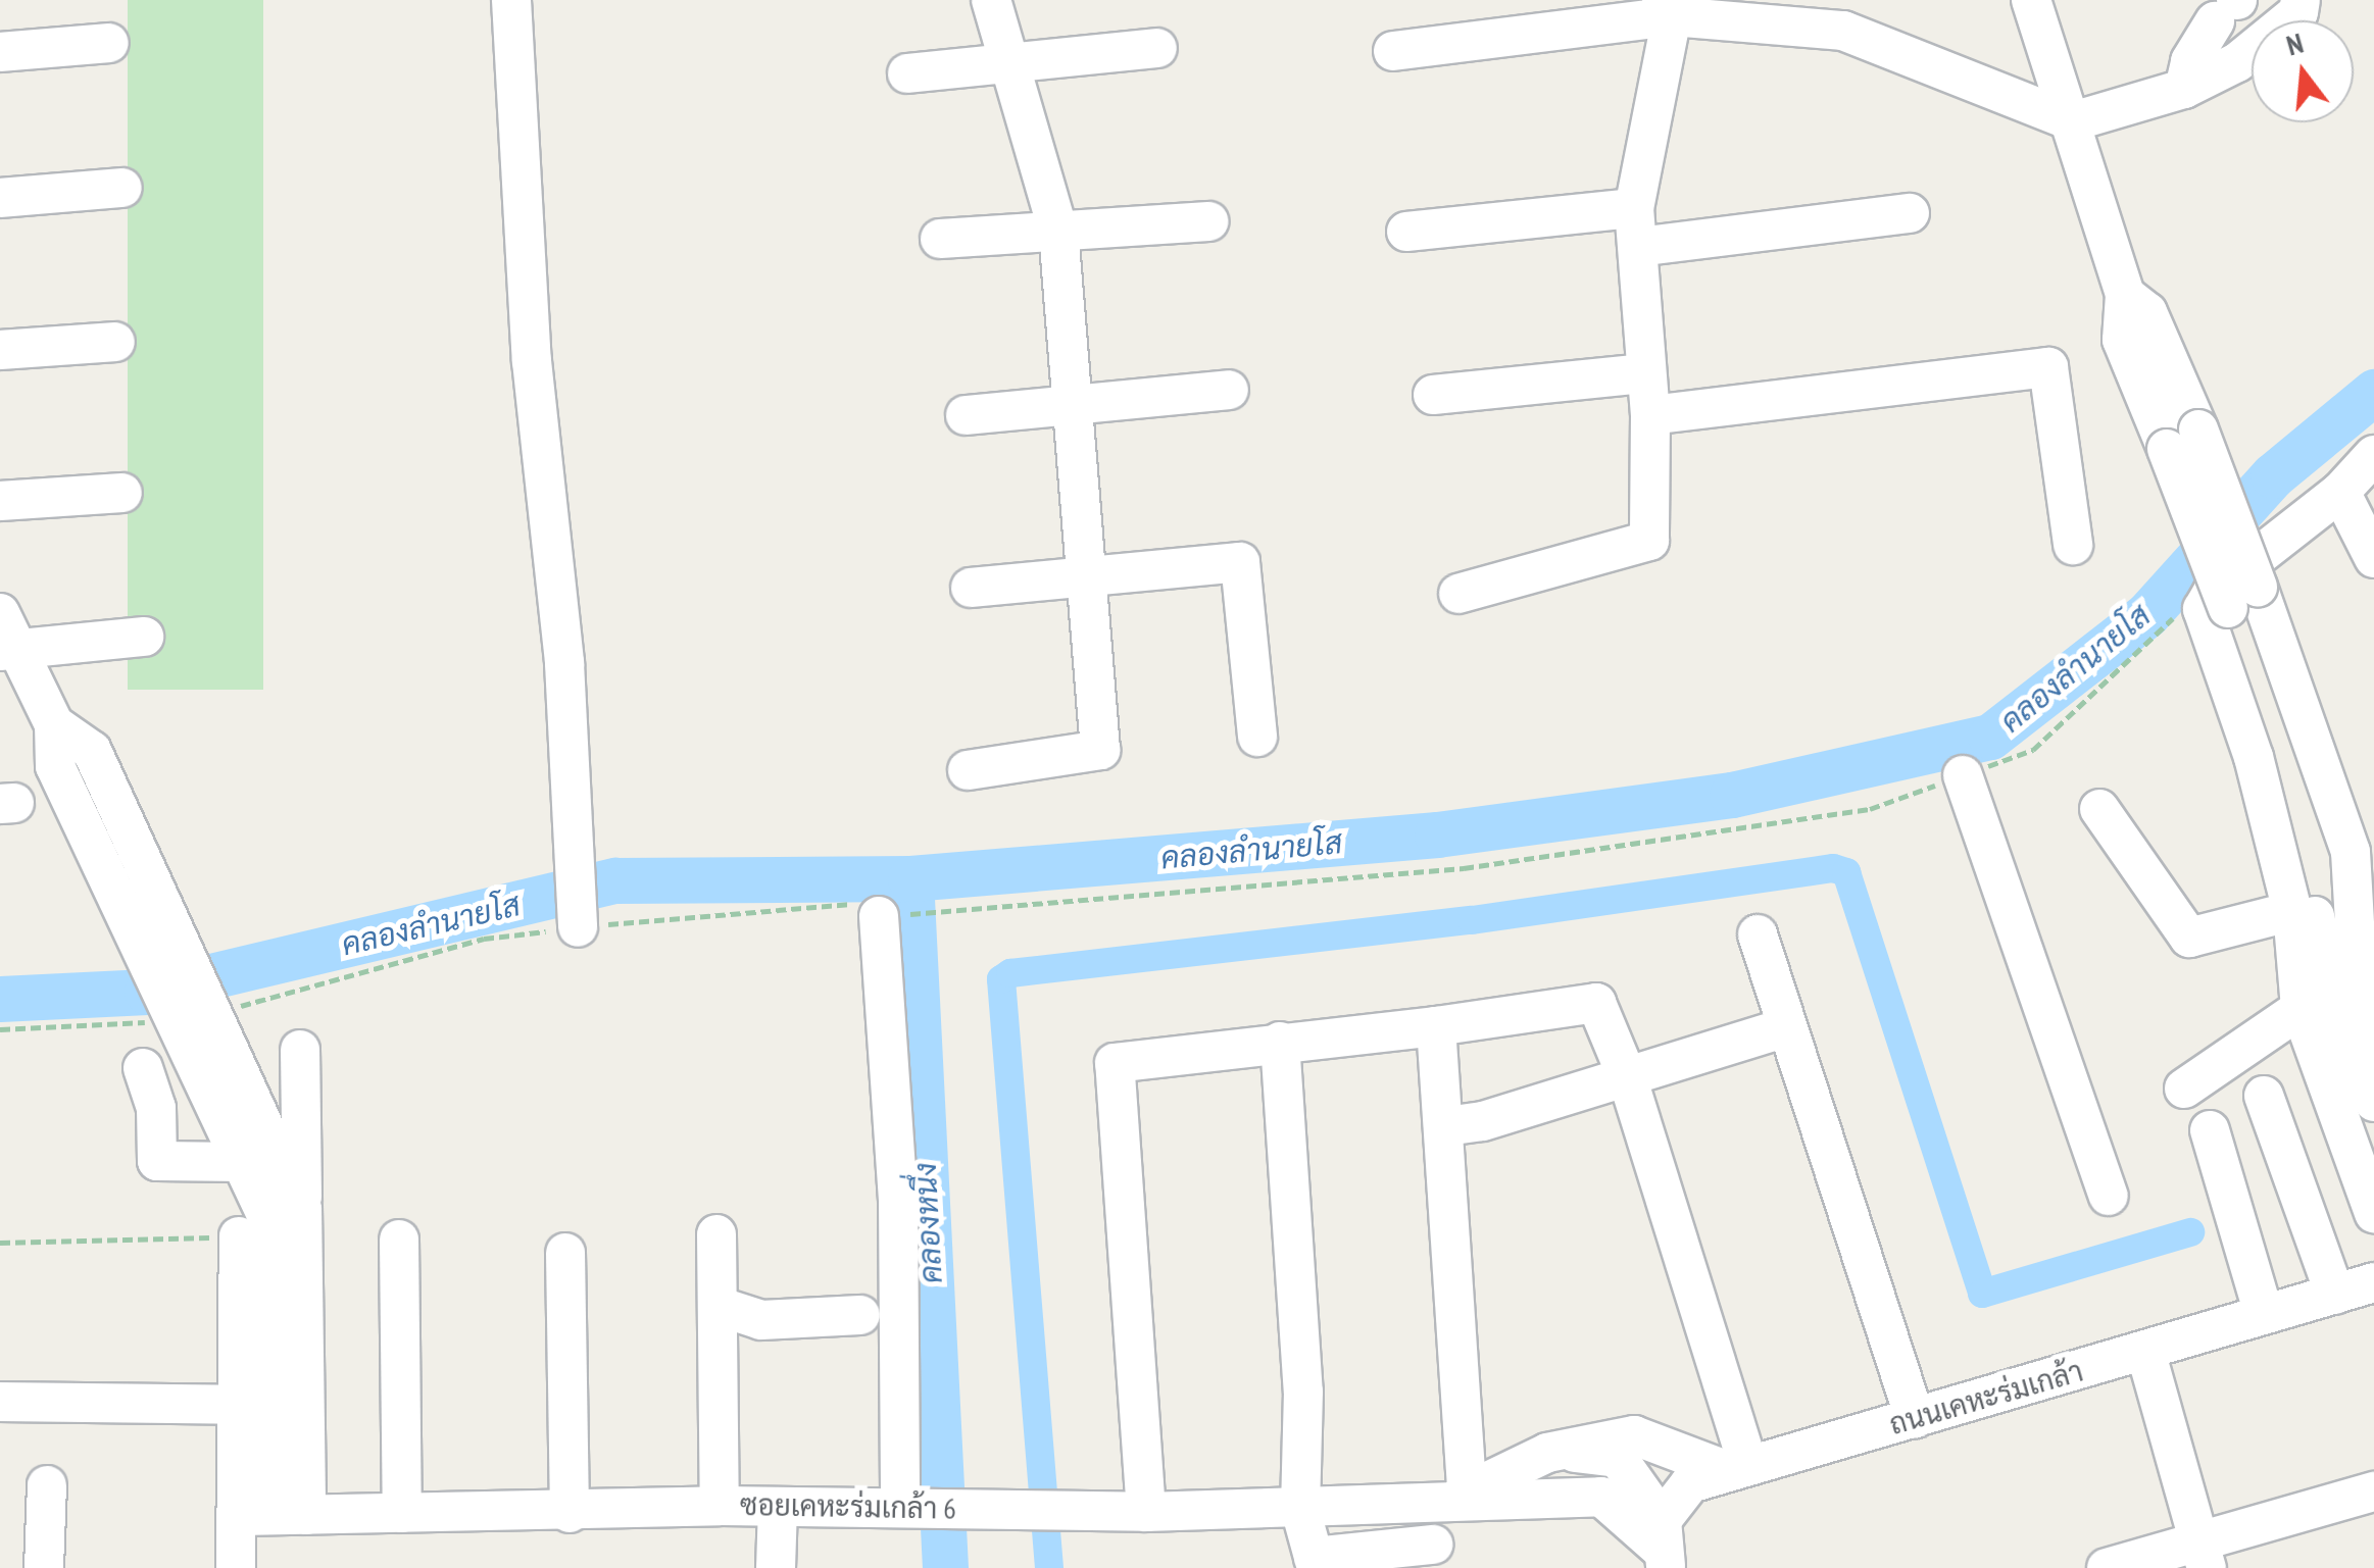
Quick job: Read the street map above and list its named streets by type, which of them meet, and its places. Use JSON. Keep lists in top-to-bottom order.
{
  "streets": {
    "street": ["ถนนเคหะร่มเกล้า", "ซอยเคหะร่มเกล้า 6"]
  },
  "crossings": [
    ["ถนนเคหะร่มเกล้า", "ซอยเคหะร่มเกล้า 6"]
  ],
  "water": ["คลองลำนายโส", "คลองหนึ่ง"],
  "north": "top"
}
